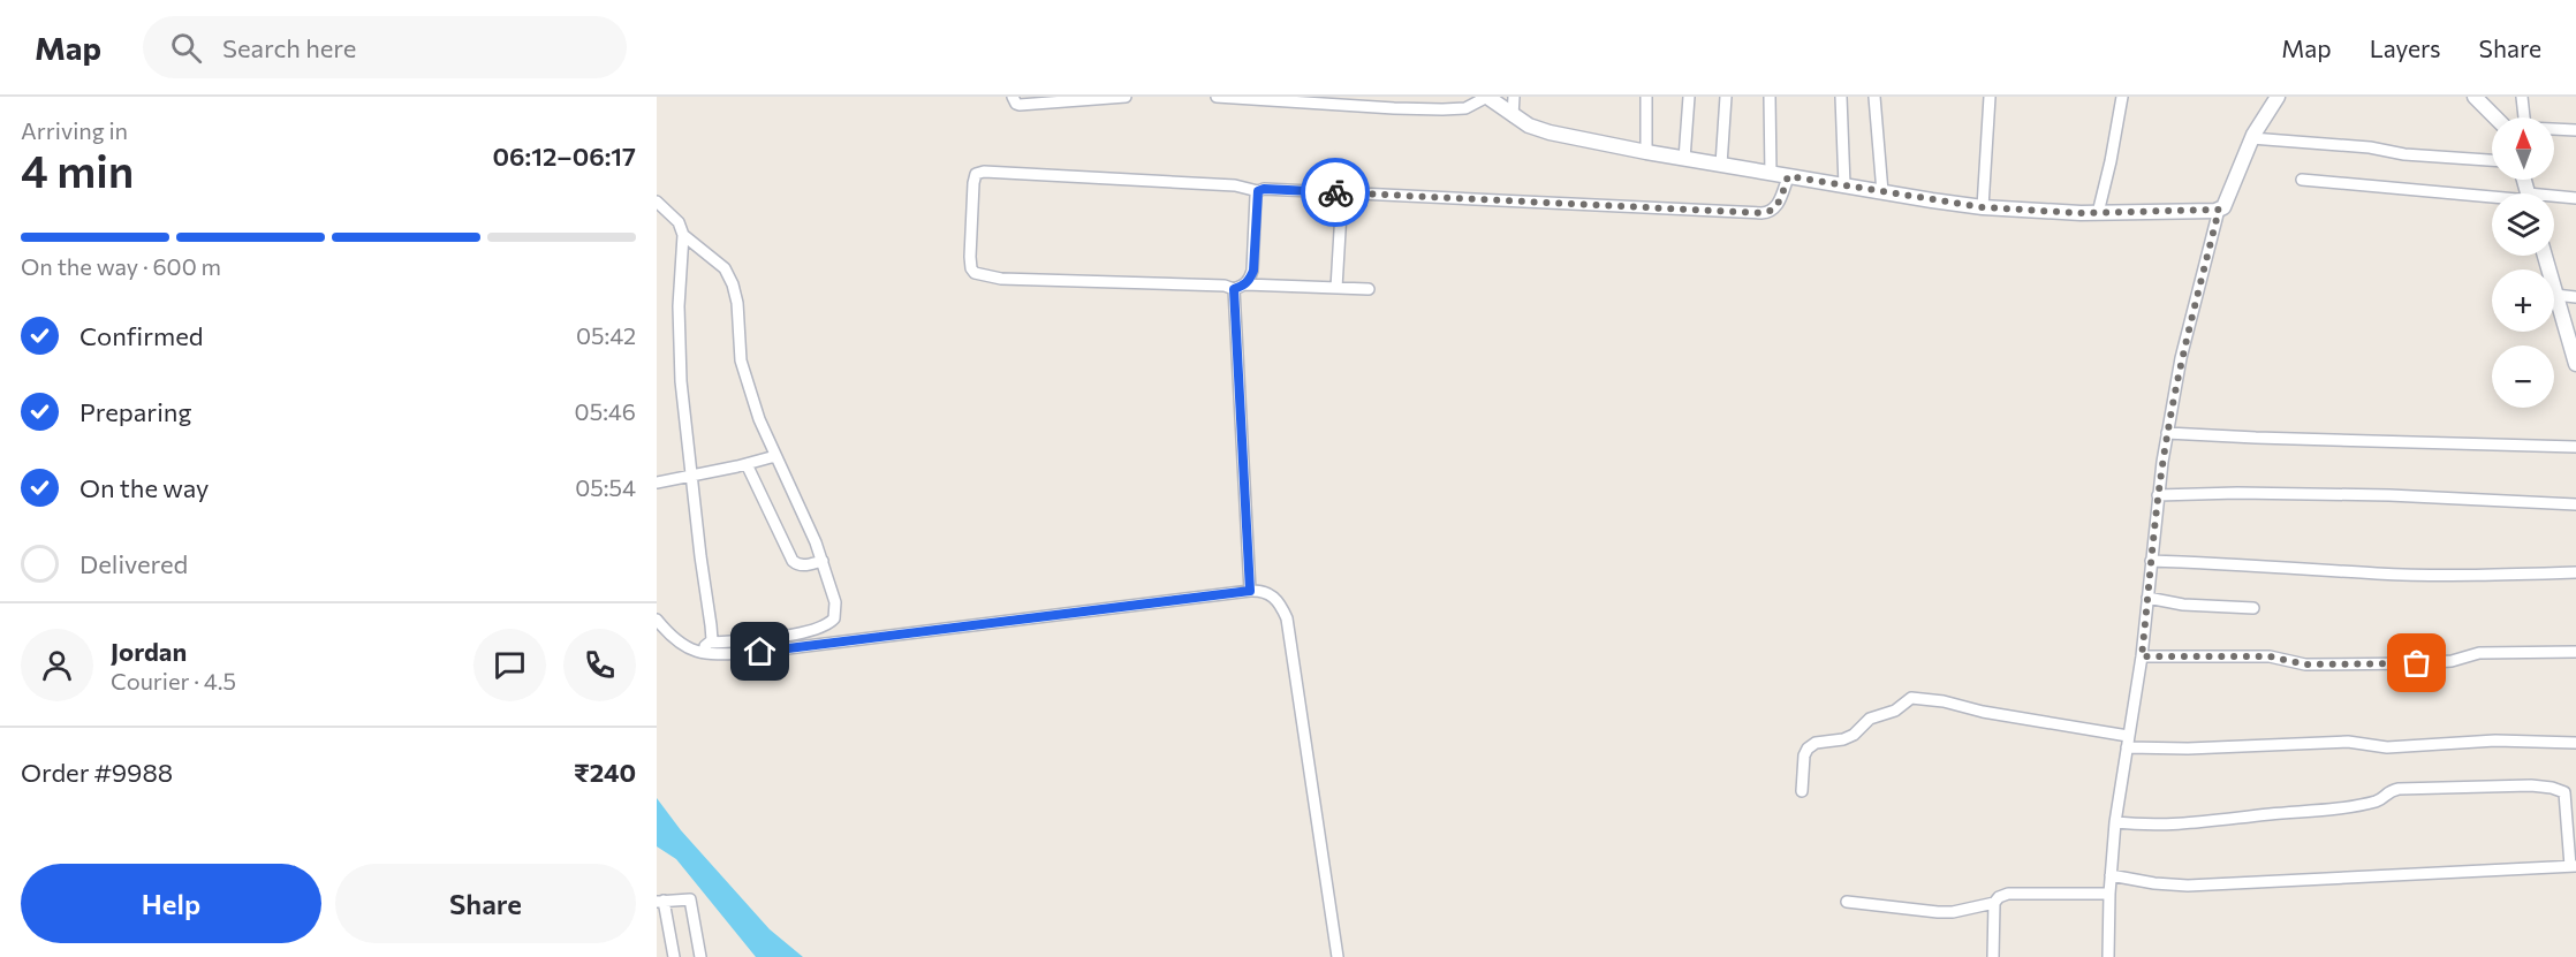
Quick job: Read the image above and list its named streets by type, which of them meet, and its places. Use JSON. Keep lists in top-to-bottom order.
{
  "north": "top",
  "page": {
    "header": "Map",
    "search": "Search here",
    "nav": ["Map", "Layers", "Share"],
    "heading": ["4 min", "Arriving in", "06:12–06:17"],
    "panel": [
      "Jordan",
      "Courier · 4.5",
      "Order #9988",
      "₹240"
    ],
    "map_buttons": ["+", "−"],
    "bar": "On the way · 600 m",
    "list": [
      ["Confirmed", "05:42"],
      ["Preparing", "05:46"],
      ["On the way", "05:54"],
      "Delivered"
    ],
    "buttons": ["Help", "Share"]
  }
}
